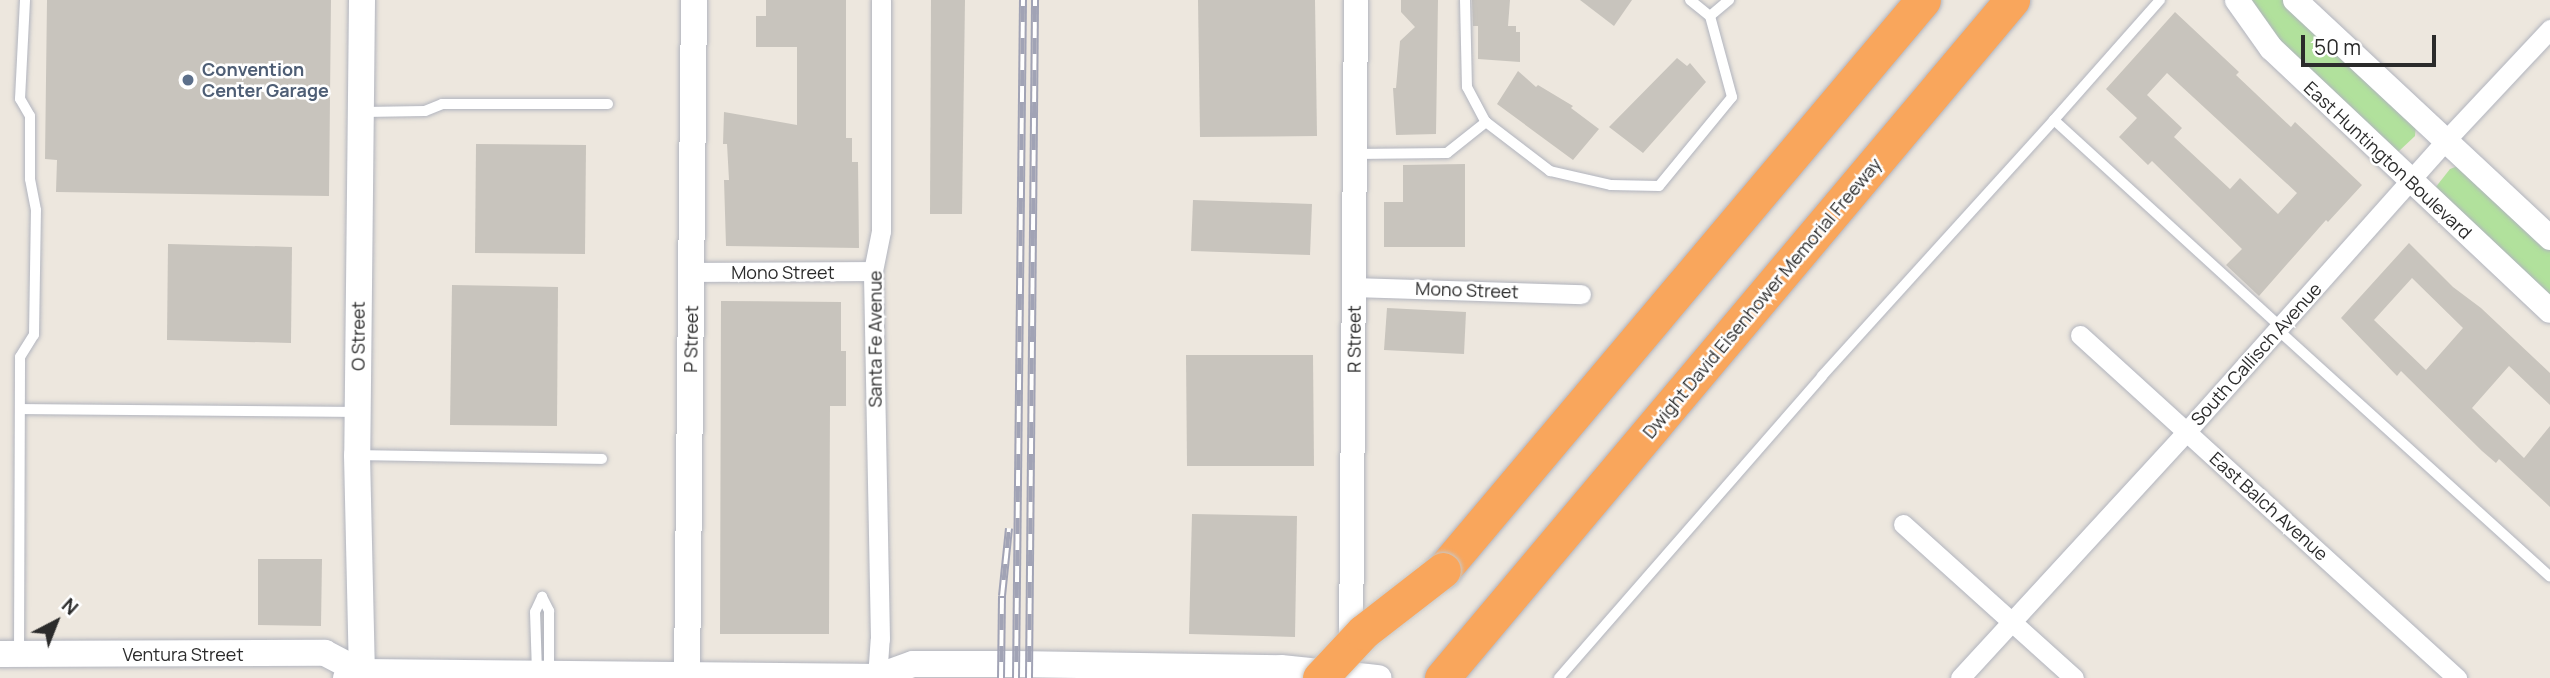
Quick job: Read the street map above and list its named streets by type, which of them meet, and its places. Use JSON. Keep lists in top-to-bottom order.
{
  "streets": {
    "highway": ["Dwight David Eisenhower Memorial Freeway"],
    "main road": ["O Street", "P Street", "Ventura Street"],
    "street": [
      "East Huntington Boulevard",
      "Mono Street",
      "Santa Fe Avenue",
      "R Street",
      "South Callisch Avenue",
      "East Balch Avenue"
    ]
  },
  "crossings": [
    ["East Huntington Boulevard", "South Callisch Avenue"],
    ["Mono Street", "P Street"],
    ["Mono Street", "Santa Fe Avenue"],
    ["Mono Street", "R Street"],
    ["O Street", "Ventura Street"],
    ["P Street", "Ventura Street"],
    ["Santa Fe Avenue", "Ventura Street"],
    ["R Street", "Ventura Street"],
    ["South Callisch Avenue", "East Balch Avenue"]
  ],
  "places": ["Convention Center Garage"],
  "scale_bar": "50 m",
  "north": "top right"
}
